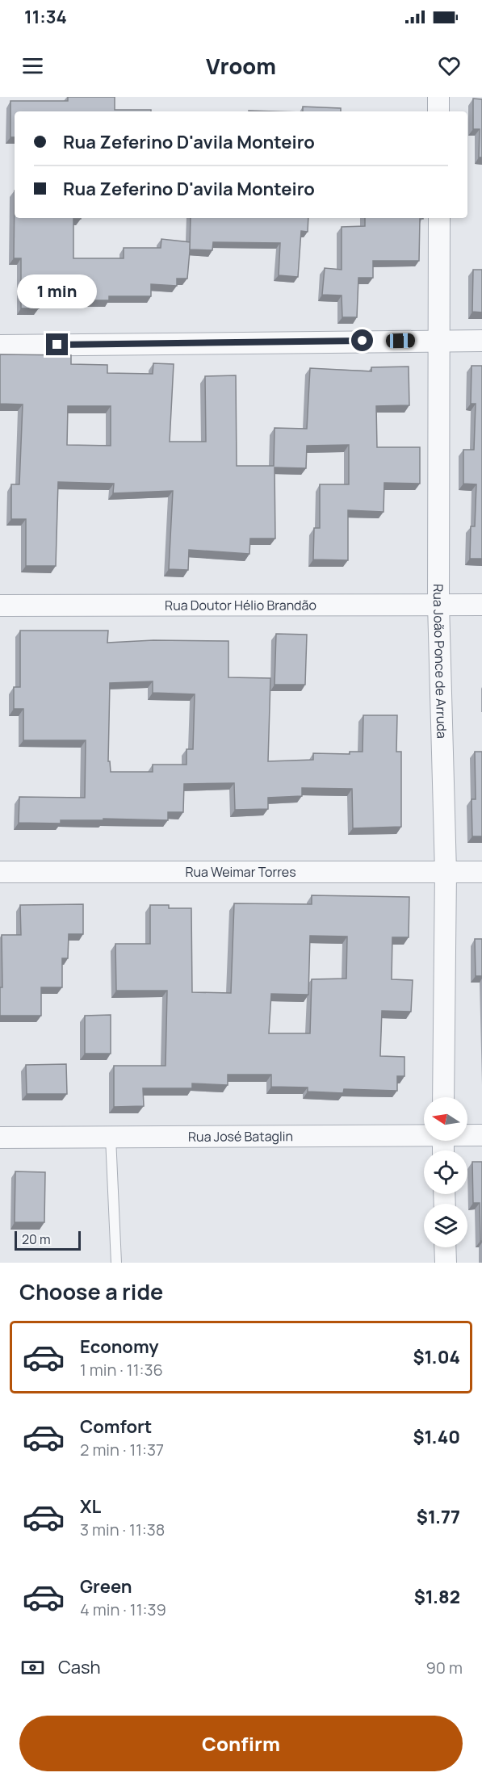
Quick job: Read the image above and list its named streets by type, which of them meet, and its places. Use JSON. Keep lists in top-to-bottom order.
{
  "streets": {
    "street": [
      "Rua Doutor Hélio Brandão",
      "Rua João Ponce de Arruda",
      "Rua Weimar Torres",
      "Rua José Bataglin"
    ]
  },
  "crossings": [
    ["Rua Doutor Hélio Brandão", "Rua João Ponce de Arruda"],
    ["Rua João Ponce de Arruda", "Rua Weimar Torres"]
  ],
  "scale_bar": "20 m",
  "north": "left",
  "page": {
    "status": "11:34",
    "header": "Vroom",
    "banner": ["Rua Zeferino D'avila Monteiro", "Rua Zeferino D'avila Monteiro"],
    "bubble": "1 min",
    "scale": "20 m",
    "heading": "Choose a ride",
    "list": [
      {
        "name": "Economy",
        "note": "1 min · 11:36",
        "value": "$1.04"
      },
      {
        "name": "Comfort",
        "note": "2 min · 11:37",
        "value": "$1.40"
      },
      {
        "name": "XL",
        "note": "3 min · 11:38",
        "value": "$1.77"
      },
      {
        "name": "Green",
        "note": "4 min · 11:39",
        "value": "$1.82"
      }
    ],
    "pay": ["Cash", "90 m"],
    "buttons": "Confirm"
  }
}
